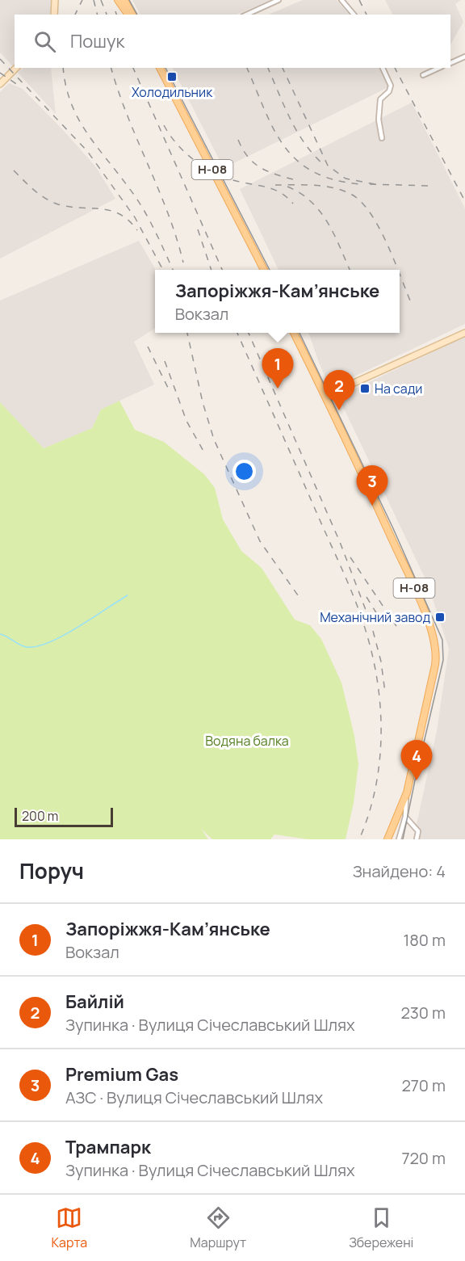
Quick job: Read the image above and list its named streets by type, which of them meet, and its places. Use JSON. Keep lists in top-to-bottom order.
{
  "streets": {
    "main road": ["Н-08"]
  },
  "parks": ["Водяна балка"],
  "places": {
    "transit": ["Холодильник", "На сади", "Механічний завод"]
  },
  "scale_bar": "200 m",
  "page": {
    "search": "Пошук",
    "popup": ["Запоріжжя-Кам’янське", "Вокзал"],
    "pins": [
      "1",
      "2",
      "3",
      "4"
    ],
    "scale": "200 m",
    "heading": ["Поруч", "Знайдено: 4"],
    "list": [
      {
        "mark": "1",
        "name": "Запоріжжя-Кам’янське",
        "note": "Вокзал",
        "value": "180 m"
      },
      {
        "mark": "2",
        "name": "Байлій",
        "note": "Зупинка · Вулиця Січеславський Шлях",
        "value": "230 m"
      },
      {
        "mark": "3",
        "name": "Premium Gas",
        "note": "АЗС · Вулиця Січеславський Шлях",
        "value": "270 m"
      },
      {
        "mark": "4",
        "name": "Трампарк",
        "note": "Зупинка · Вулиця Січеславський Шлях",
        "value": "720 m"
      }
    ],
    "nav": ["Карта", "Маршрут", "Збережені"]
  }
}
